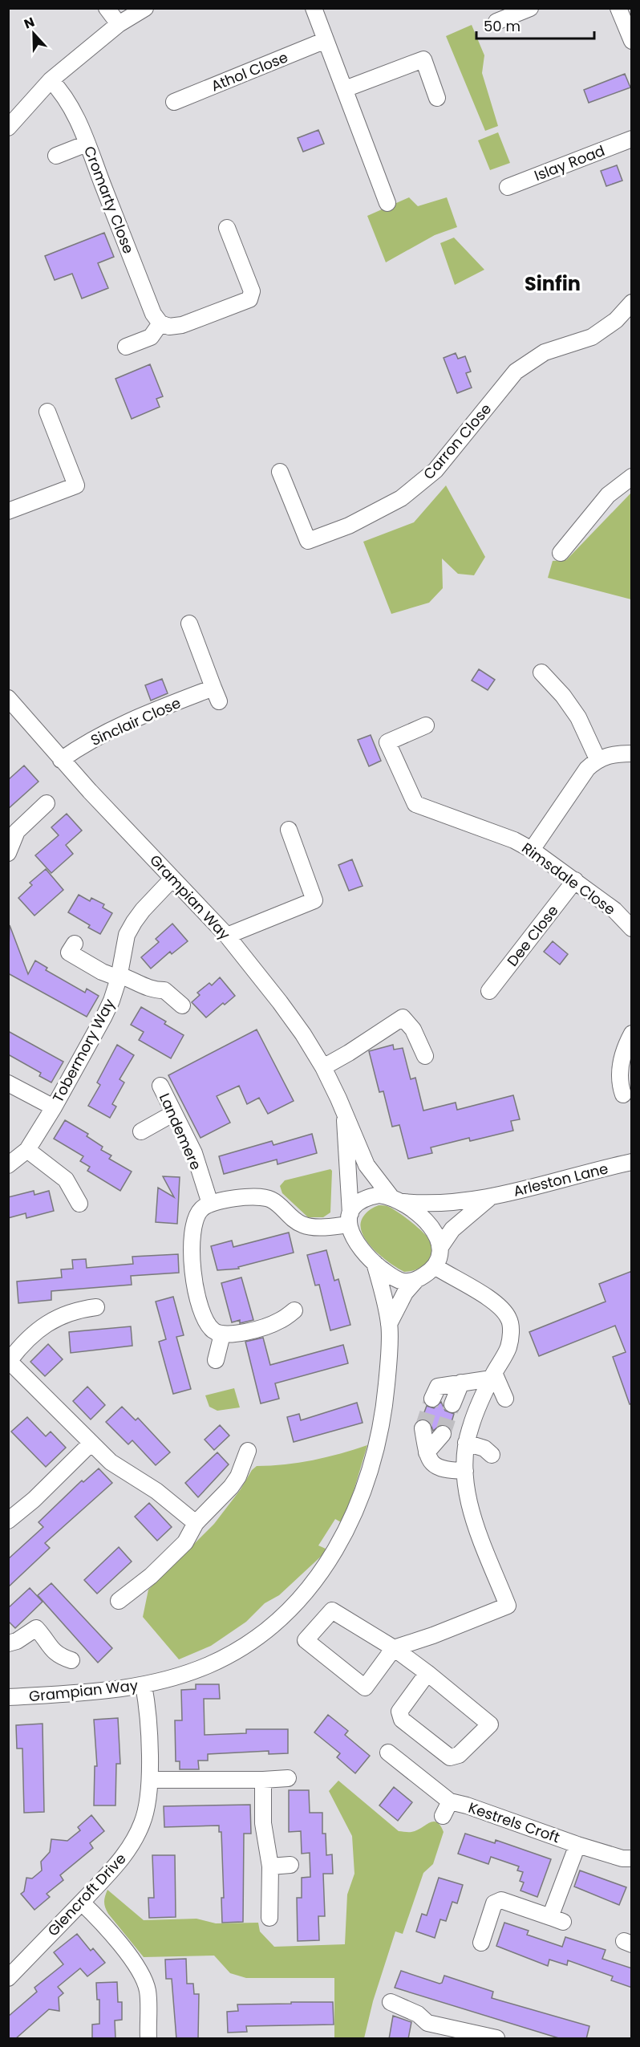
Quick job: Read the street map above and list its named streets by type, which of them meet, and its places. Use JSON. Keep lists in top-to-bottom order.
{
  "streets": {
    "street": [
      "Athol Close",
      "Islay Road",
      "Cromarty Close",
      "Carron Close",
      "Sinclair Close",
      "Rimsdale Close",
      "Grampian Way",
      "Dee Close",
      "Tobermory Way",
      "Landemere",
      "Arleston Lane",
      "Kestrels Croft",
      "Glencroft Drive"
    ]
  },
  "crossings": [
    ["Sinclair Close", "Grampian Way"],
    ["Rimsdale Close", "Dee Close"],
    ["Grampian Way", "Tobermory Way"],
    ["Grampian Way", "Arleston Lane"],
    ["Grampian Way", "Glencroft Drive"]
  ],
  "districts": ["Sinfin"],
  "scale_bar": "50 m",
  "north": "top"
}
